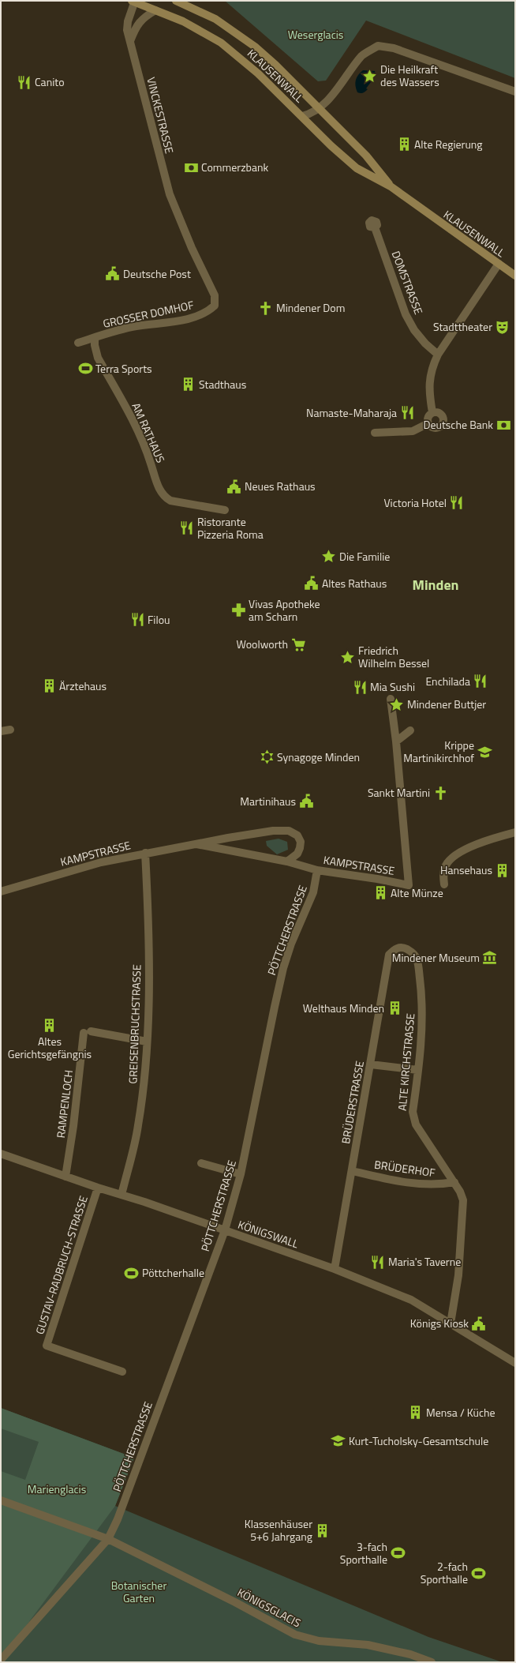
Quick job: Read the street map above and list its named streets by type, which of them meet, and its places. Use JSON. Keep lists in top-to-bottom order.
{
  "streets": {
    "main road": ["KLAUSENWALL"],
    "street": [
      "VINCKESTRASSE",
      "DOMSTRASSE",
      "GROSSER DOMHOF",
      "AM RATHAUS",
      "KAMPSTRASSE",
      "PÖTTCHERSTRASSE",
      "GREISENBRUCHSTRASSE",
      "ALTE KIRCHSTRASSE",
      "BRÜDERSTRASSE",
      "RAMPENLOCH",
      "BRÜDERHOF",
      "KÖNIGSWALL",
      "GUSTAV-RADBRUCH-STRASSE",
      "KÖNIGSGLACIS"
    ]
  },
  "crossings": [
    ["KLAUSENWALL", "VINCKESTRASSE"],
    ["VINCKESTRASSE", "GROSSER DOMHOF"],
    ["GROSSER DOMHOF", "AM RATHAUS"],
    ["KAMPSTRASSE", "PÖTTCHERSTRASSE"],
    ["KAMPSTRASSE", "GREISENBRUCHSTRASSE"],
    ["PÖTTCHERSTRASSE", "KÖNIGSWALL"],
    ["PÖTTCHERSTRASSE", "KÖNIGSGLACIS"],
    ["GREISENBRUCHSTRASSE", "RAMPENLOCH"],
    ["GREISENBRUCHSTRASSE", "KÖNIGSWALL"],
    ["ALTE KIRCHSTRASSE", "BRÜDERSTRASSE"],
    ["ALTE KIRCHSTRASSE", "BRÜDERHOF"],
    ["ALTE KIRCHSTRASSE", "KÖNIGSWALL"],
    ["BRÜDERSTRASSE", "BRÜDERHOF"],
    ["BRÜDERSTRASSE", "KÖNIGSWALL"],
    ["RAMPENLOCH", "KÖNIGSWALL"],
    ["KÖNIGSWALL", "GUSTAV-RADBRUCH-STRASSE"]
  ],
  "districts": ["Minden"],
  "parks": ["Weserglacis", "Marienglacis", "Botanischer Garten"],
  "places": {
    "place": [
      "Die Heilkraft des Wassers",
      "Die Familie",
      "Friedrich Wilhelm Bessel",
      "Mindener Buttjer"
    ],
    "restaurant": [
      "Canito",
      "Namaste-Maharaja",
      "Victoria Hotel",
      "Ristorante Pizzeria Roma",
      "Filou",
      "Enchilada",
      "Mia Sushi",
      "Maria's Taverne"
    ],
    "building": [
      "Alte Regierung",
      "Stadthaus",
      "Ärztehaus",
      "Hansehaus",
      "Alte Münze",
      "Welthaus Minden",
      "Altes Gerichtsgefängnis",
      "Mensa / Küche",
      "Klassenhäuser 5+6 Jahrgang"
    ],
    "bank": ["Commerzbank", "Deutsche Bank"],
    "public building": [
      "Deutsche Post",
      "Neues Rathaus",
      "Altes Rathaus",
      "Martinihaus",
      "Königs Kiosk"
    ],
    "church": ["Mindener Dom", "Sankt Martini"],
    "theatre": ["Stadttheater"],
    "sports": [
      "Terra Sports",
      "Pöttcherhalle",
      "3-fach Sporthalle",
      "2-fach Sporthalle"
    ],
    "pharmacy": ["Vivas Apotheke am Scharn"],
    "supermarket": ["Woolworth"],
    "school or university": ["Krippe Martinikirchhof", "Kurt-Tucholsky-Gesamtschule"],
    "synagogue": ["Synagoge Minden"],
    "museum": ["Mindener Museum"]
  }
}
